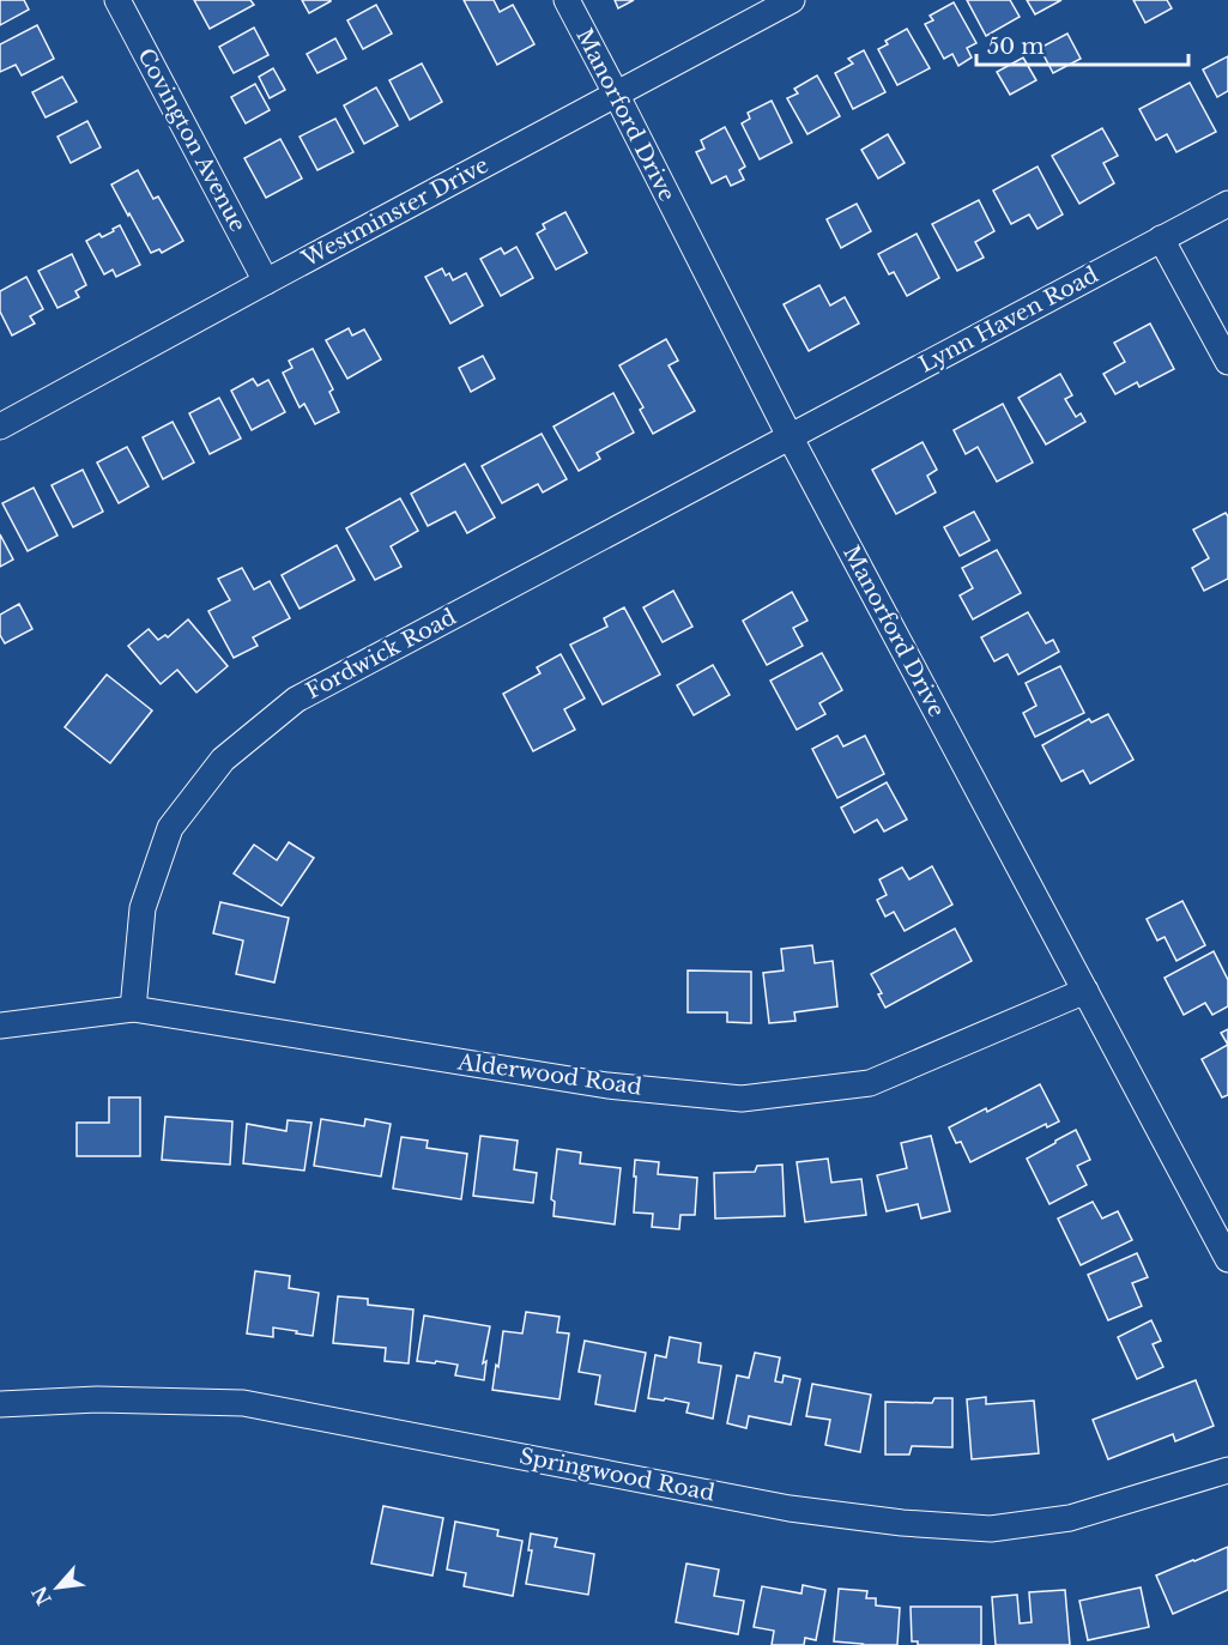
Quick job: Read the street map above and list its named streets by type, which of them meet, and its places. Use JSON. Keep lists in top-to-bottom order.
{
  "streets": {
    "street": [
      "Manorford Drive",
      "Covington Avenue",
      "Westminster Drive",
      "Lynn Haven Road",
      "Fordwick Road",
      "Alderwood Road",
      "Springwood Road"
    ]
  },
  "crossings": [
    ["Manorford Drive", "Westminster Drive"],
    ["Manorford Drive", "Lynn Haven Road"],
    ["Manorford Drive", "Fordwick Road"],
    ["Manorford Drive", "Alderwood Road"],
    ["Covington Avenue", "Westminster Drive"],
    ["Lynn Haven Road", "Fordwick Road"],
    ["Fordwick Road", "Alderwood Road"]
  ],
  "scale_bar": "50 m",
  "north": "bottom left"
}
